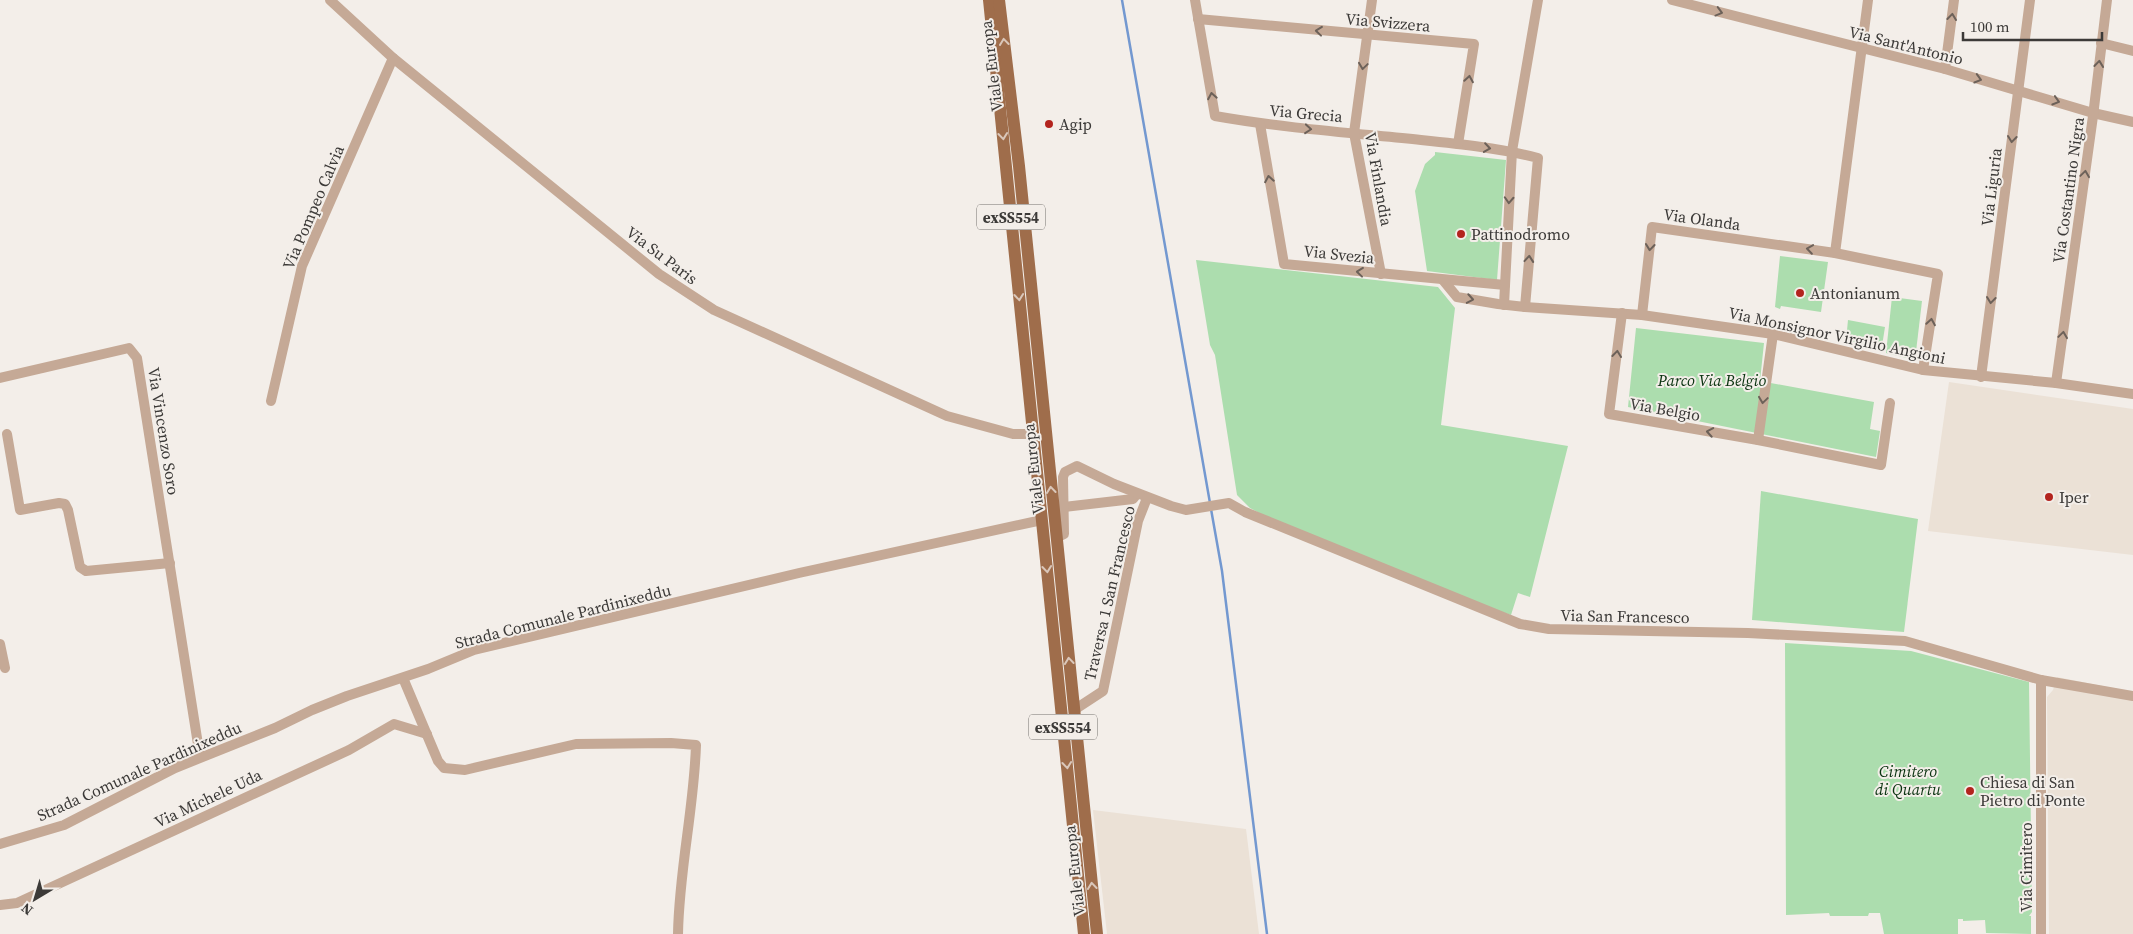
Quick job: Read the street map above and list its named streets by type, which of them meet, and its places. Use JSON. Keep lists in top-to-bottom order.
{
  "streets": {
    "main road": ["Viale Europa", "exSS554"],
    "street": [
      "Via Svizzera",
      "Via Sant'Antonio",
      "Via Grecia",
      "Via Finlandia",
      "Via Liguria",
      "Via Costantino Nigra",
      "Via Pompeo Calvia",
      "Via Olanda",
      "Via Svezia",
      "Via Su Paris",
      "Via Monsignor Virgilio Angioni",
      "Via Belgio",
      "Via Vincenzo Soro",
      "Traversa 1 San Francesco",
      "Strada Comunale Pardinixeddu",
      "Via San Francesco",
      "Via Michele Uda",
      "Via Cimitero"
    ]
  },
  "crossings": [
    ["Via Svizzera", "Via Grecia"],
    ["Via Svizzera", "Via Finlandia"],
    ["Via Sant'Antonio", "Via Liguria"],
    ["Via Sant'Antonio", "Via Costantino Nigra"],
    ["Viale Europa", "Via Su Paris"],
    ["Viale Europa", "Traversa 1 San Francesco"],
    ["Viale Europa", "Strada Comunale Pardinixeddu"],
    ["Viale Europa", "Via San Francesco"],
    ["Via Grecia", "Via Finlandia"],
    ["Via Grecia", "Via Svezia"],
    ["Via Grecia", "Via Monsignor Virgilio Angioni"],
    ["Via Finlandia", "Via Svezia"],
    ["Via Liguria", "Via Monsignor Virgilio Angioni"],
    ["Via Costantino Nigra", "Via Monsignor Virgilio Angioni"],
    ["Via Pompeo Calvia", "Via Su Paris"],
    ["Via Olanda", "Via Monsignor Virgilio Angioni"],
    ["Via Monsignor Virgilio Angioni", "Via Belgio"],
    ["Via Vincenzo Soro", "Strada Comunale Pardinixeddu"],
    ["Traversa 1 San Francesco", "Via San Francesco"],
    ["Via San Francesco", "Via Cimitero"]
  ],
  "one_way": [
    "Via Sant'Antonio",
    "Via Finlandia",
    "Via Liguria",
    "Via Costantino Nigra",
    "Via Svezia"
  ],
  "parks": ["Parco Via Belgio", "Cimitero di Quartu"],
  "places": [
    "Agip",
    "Pattinodromo",
    "Antonianum",
    "Iper",
    "Chiesa di San Pietro di Ponte"
  ],
  "scale_bar": "100 m",
  "north": "bottom left"
}
